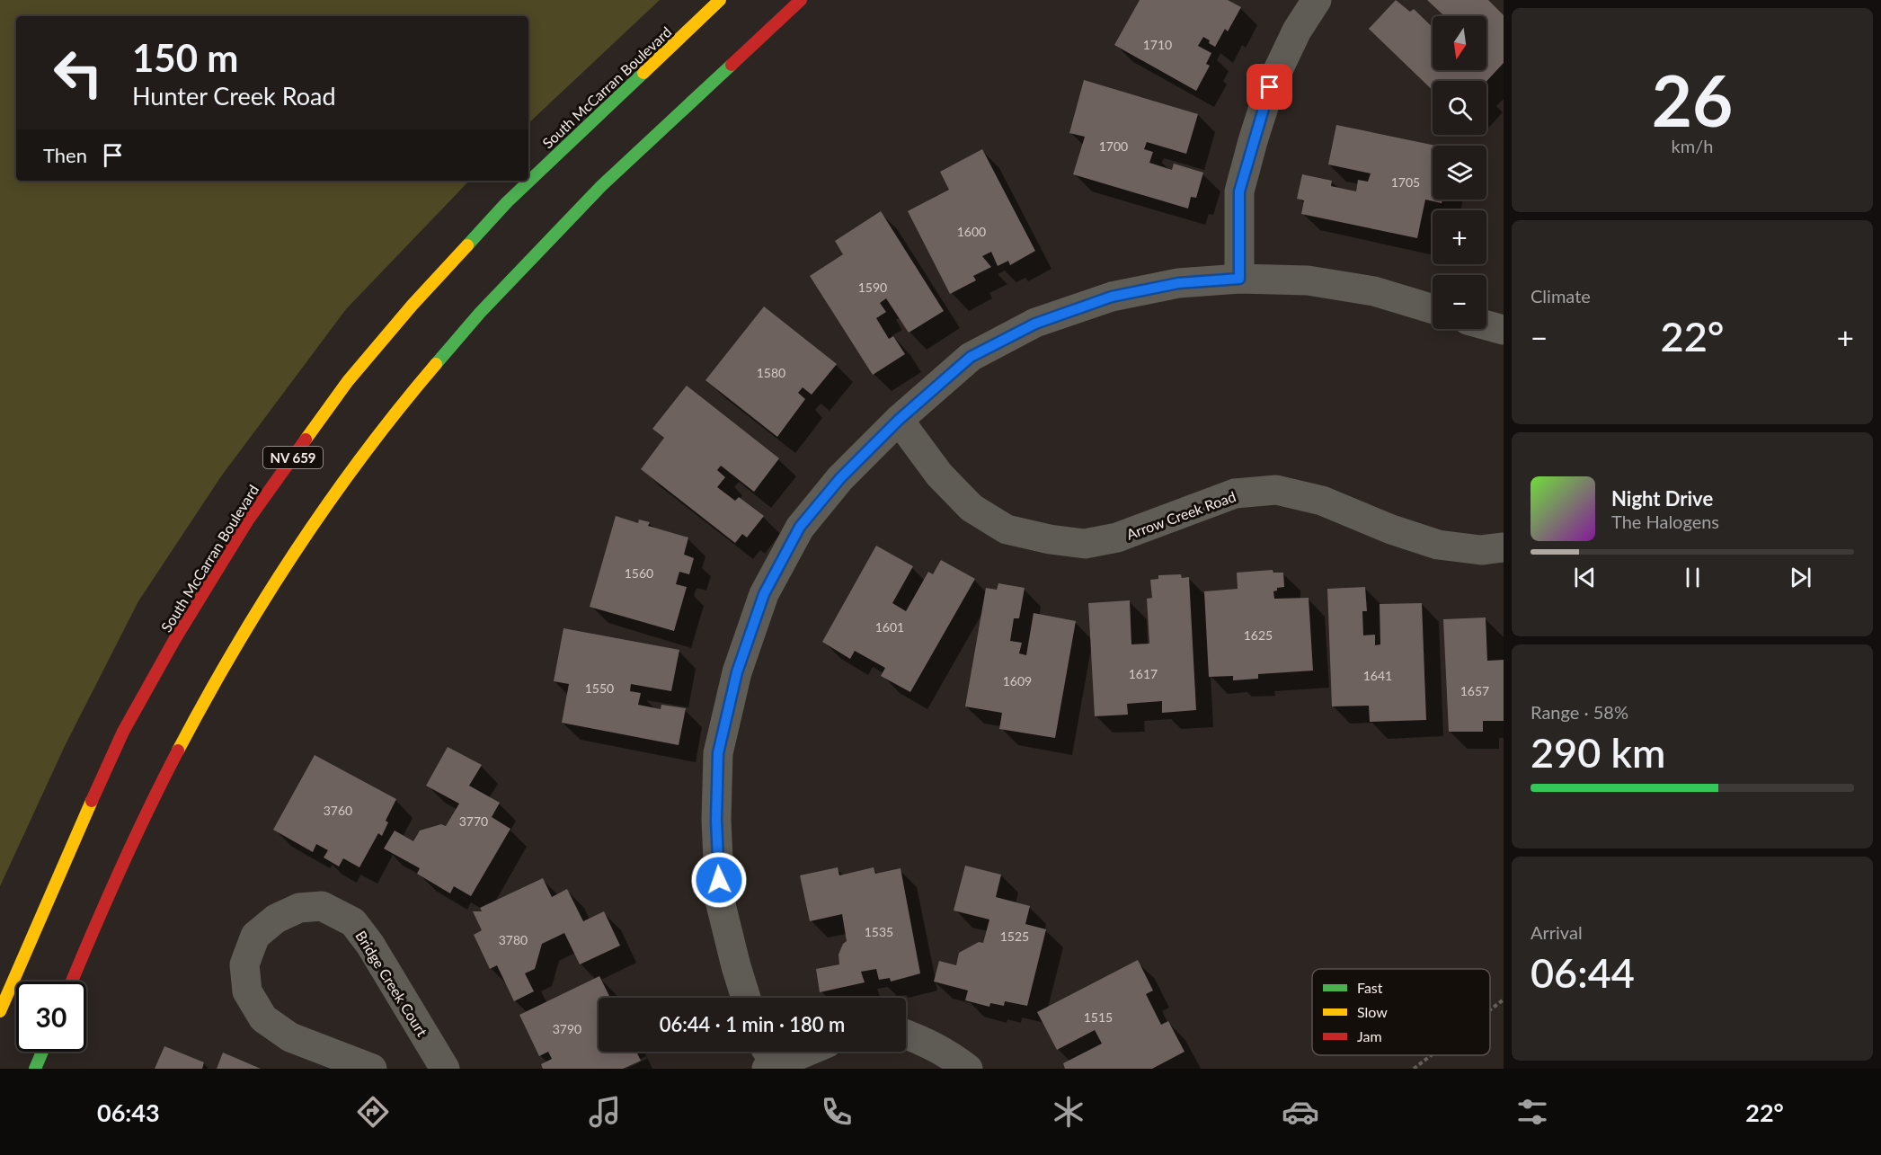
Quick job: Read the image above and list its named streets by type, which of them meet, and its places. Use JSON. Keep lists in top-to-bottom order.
{
  "streets": {
    "main road": ["South McCarran Boulevard", "NV 659"],
    "street": ["Arrow Creek Road", "Bridge Creek Court"]
  },
  "house_numbers": [
    "1710",
    "1700",
    "1705",
    "1600",
    "1590",
    "1580",
    "1560",
    "1601",
    "1625",
    "1617",
    "1641",
    "1609",
    "1550",
    "1657",
    "3760",
    "3770",
    "1535",
    "1525",
    "3780",
    "1515",
    "3790"
  ],
  "legend": ["Fast", "Slow", "Jam"],
  "north": "bottom",
  "page": {
    "tile": [
      ["26", "km/h"],
      "Climate",
      ["Range · 58%", "290 km"],
      ["Arrival", "06:44"]
    ],
    "map_buttons": ["+", "−"],
    "turn": ["150 m", "Hunter Creek Road"],
    "then": "Then",
    "heat": ["−", "22°", "+"],
    "song": ["Night Drive", "The Halogens"],
    "limit": "30",
    "trip": "06:44 · 1 min · 180 m",
    "tabs": ["06:43", "22°"]
  }
}
